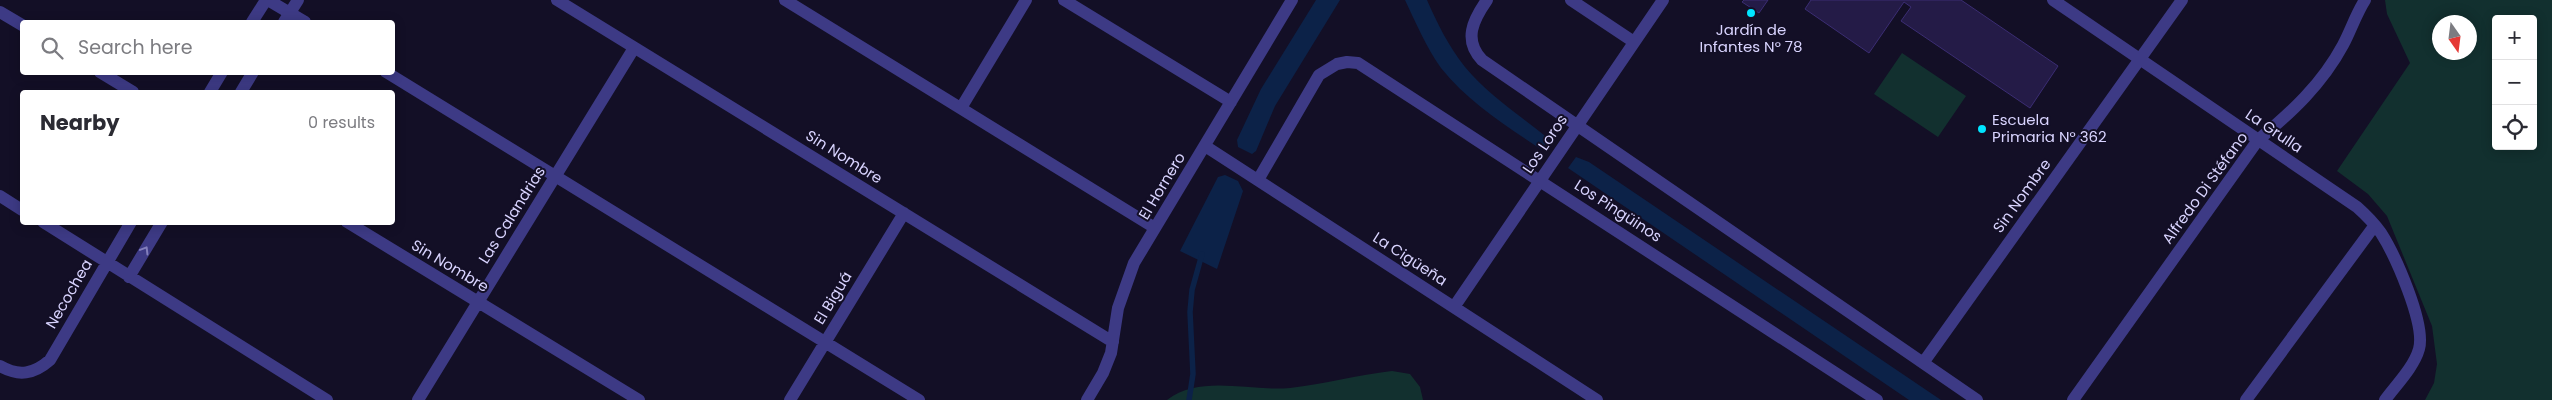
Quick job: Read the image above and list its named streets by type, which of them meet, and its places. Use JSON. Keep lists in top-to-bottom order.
{
  "streets": {
    "street": [
      "La Grulla",
      "Los Loros",
      "Sin Nombre",
      "El Hornero",
      "Alfredo Di Stéfano",
      "Los Pingüinos",
      "Las Calandrias",
      "La Cigüeña",
      "Necochea",
      "El Biguá"
    ]
  },
  "crossings": [
    ["La Grulla", "Sin Nombre"],
    ["La Grulla", "Alfredo Di Stéfano"],
    ["Los Loros", "Los Pingüinos"],
    ["Los Loros", "La Cigüeña"],
    ["Sin Nombre", "El Hornero"],
    ["Sin Nombre", "Las Calandrias"],
    ["Sin Nombre", "El Biguá"],
    ["El Hornero", "La Cigüeña"],
    ["Los Pingüinos", "La Cigüeña"]
  ],
  "places": ["Jardín de Infantes N° 78", "Escuela Primaria N° 362"],
  "north": "bottom",
  "page": {
    "map_buttons": ["+", "−"],
    "search": "Search here",
    "heading": ["Nearby", "0 results"]
  }
}
